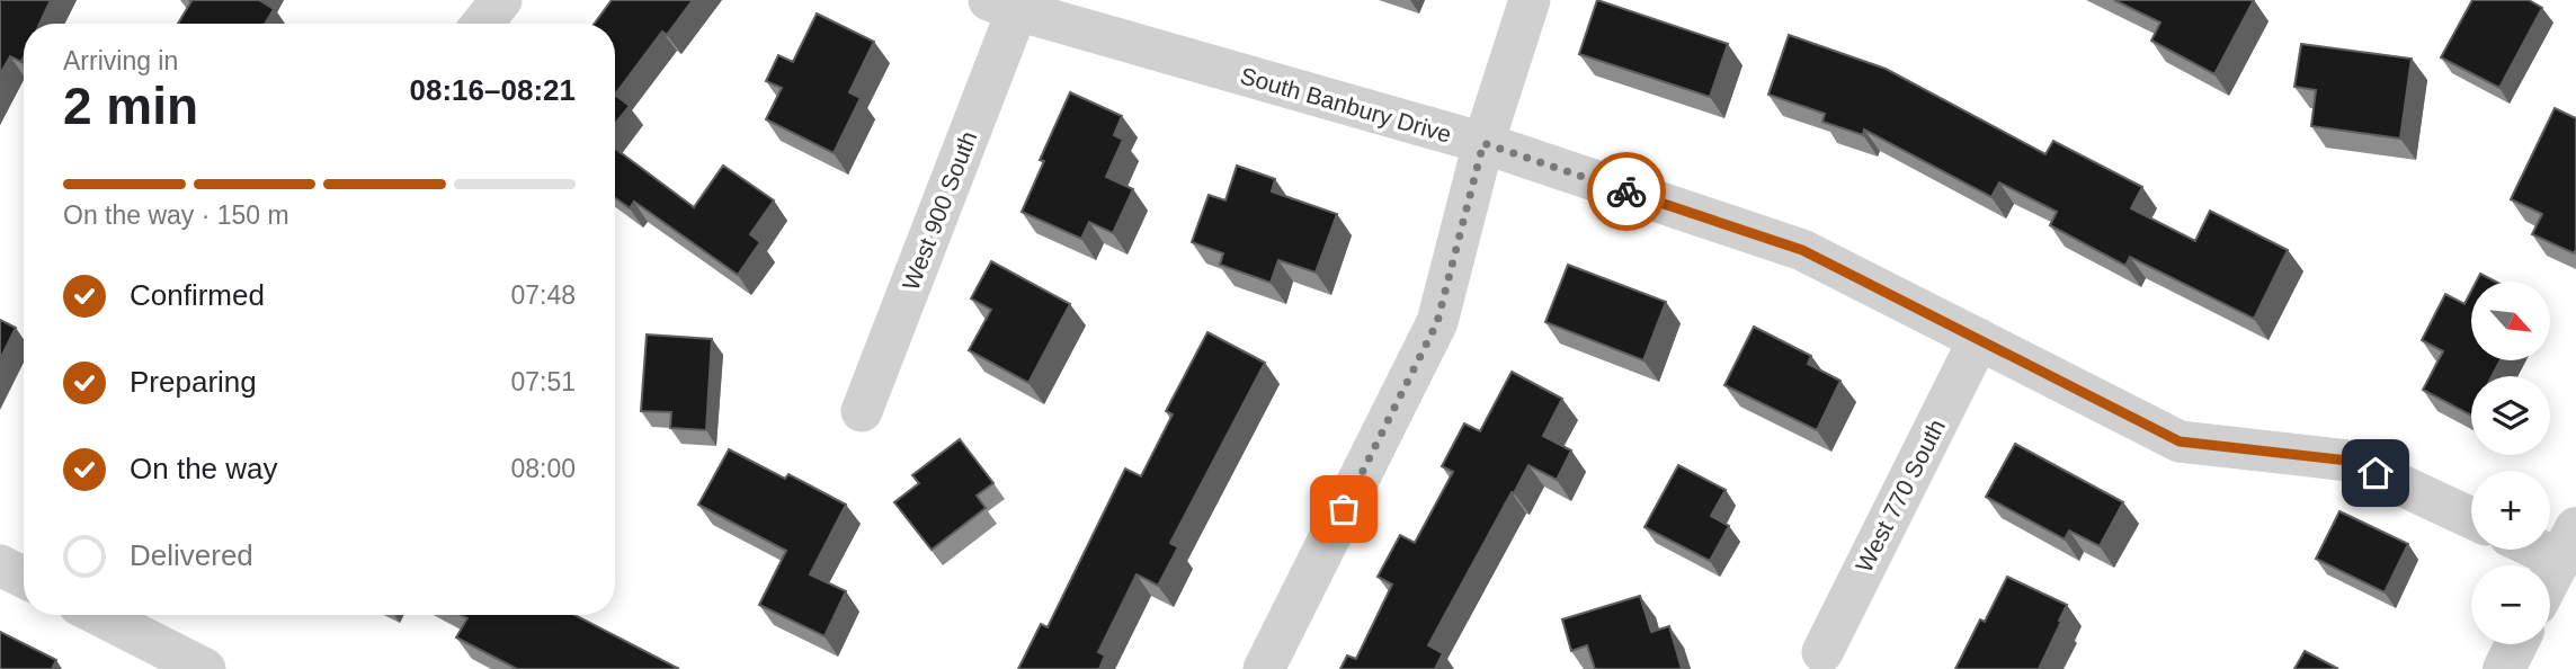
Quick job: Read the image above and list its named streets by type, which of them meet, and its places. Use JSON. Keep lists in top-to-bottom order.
{
  "streets": {
    "street": ["South Banbury Drive", "West 900 South", "West 770 South"]
  },
  "crossings": [
    ["South Banbury Drive", "West 900 South"],
    ["South Banbury Drive", "West 770 South"]
  ],
  "north": "bottom right",
  "page": {
    "heading": ["2 min", "Arriving in", "08:16–08:21"],
    "bar": "On the way · 150 m",
    "list": [
      ["Confirmed", "07:48"],
      ["Preparing", "07:51"],
      ["On the way", "08:00"],
      "Delivered"
    ],
    "map_buttons": ["+", "−"]
  }
}
